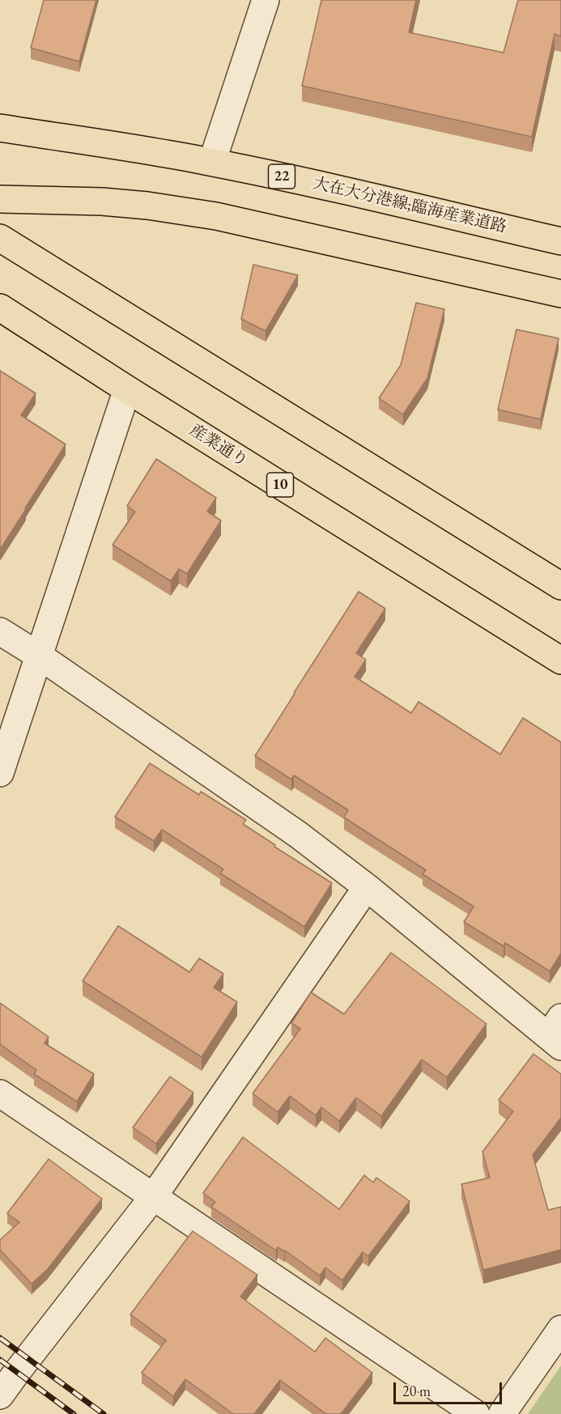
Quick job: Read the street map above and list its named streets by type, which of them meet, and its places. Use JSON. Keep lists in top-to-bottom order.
{
  "streets": {
    "main road": [
      "22",
      "大在大分港線;臨海産業道路",
      "産業通り",
      "10"
    ]
  },
  "scale_bar": "20 m"
}
